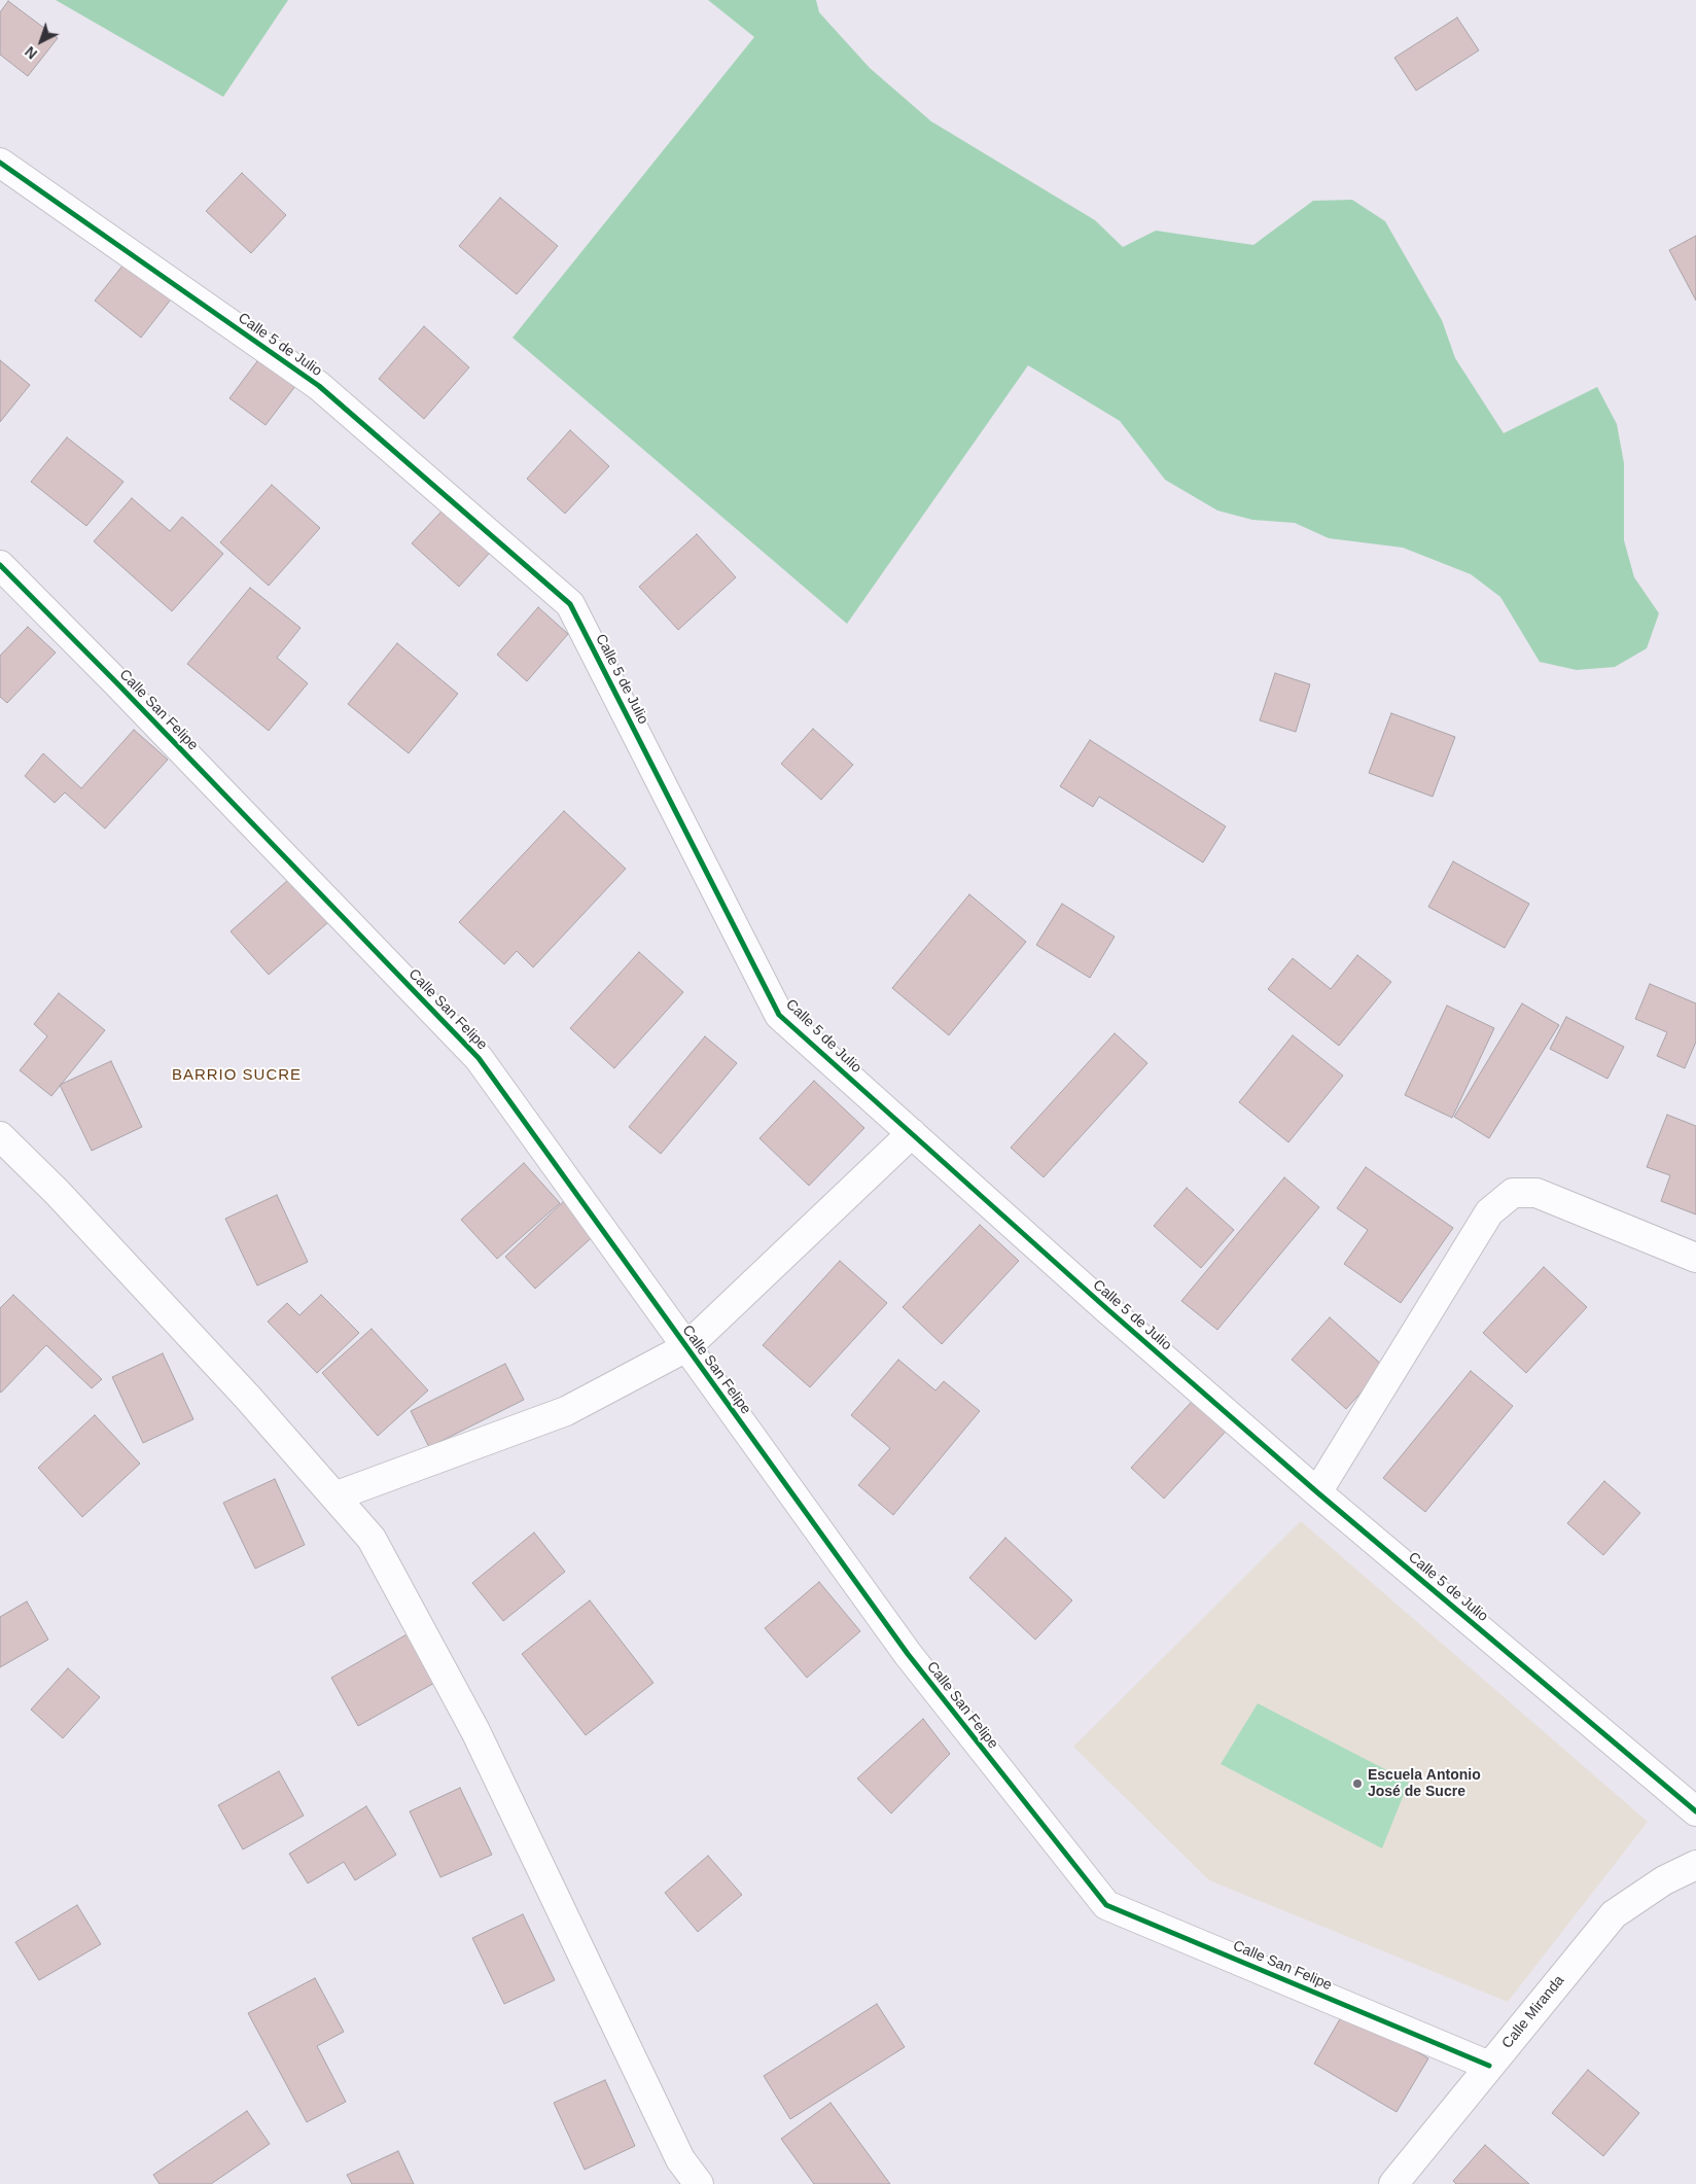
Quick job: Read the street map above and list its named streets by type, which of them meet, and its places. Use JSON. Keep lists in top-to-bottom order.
{
  "streets": {
    "street": ["Calle 5 de Julio", "Calle San Felipe", "Calle Miranda"]
  },
  "crossings": [
    ["Calle San Felipe", "Calle Miranda"]
  ],
  "districts": ["BARRIO SUCRE"],
  "places": ["Escuela Antonio José de Sucre"],
  "north": "bottom left"
}
